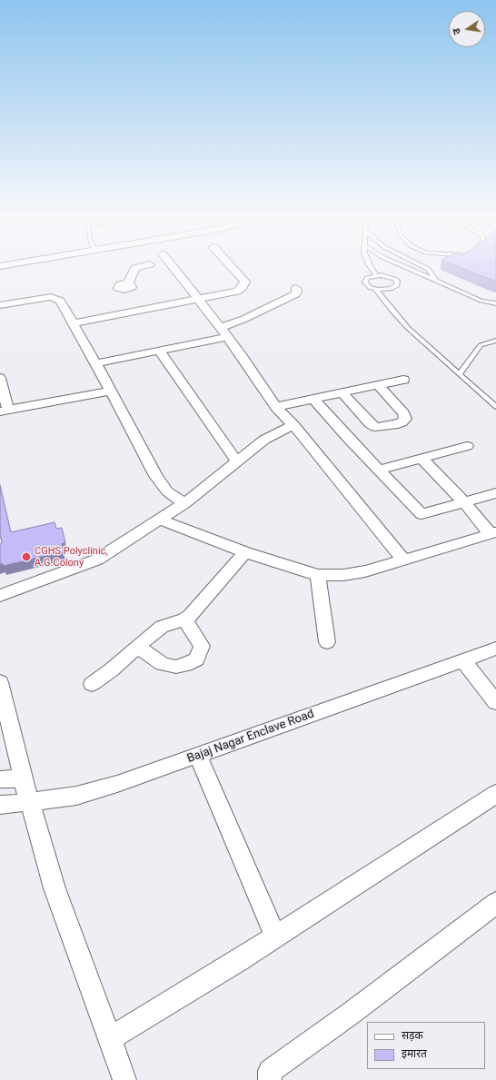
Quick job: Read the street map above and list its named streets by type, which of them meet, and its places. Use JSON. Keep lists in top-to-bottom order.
{
  "streets": {
    "street": ["Bajaj Nagar Enclave Road"]
  },
  "places": ["CGHS Polyclinic, A.G.Colony"],
  "legend": ["सड़क", "इमारत"],
  "north": "left"
}
